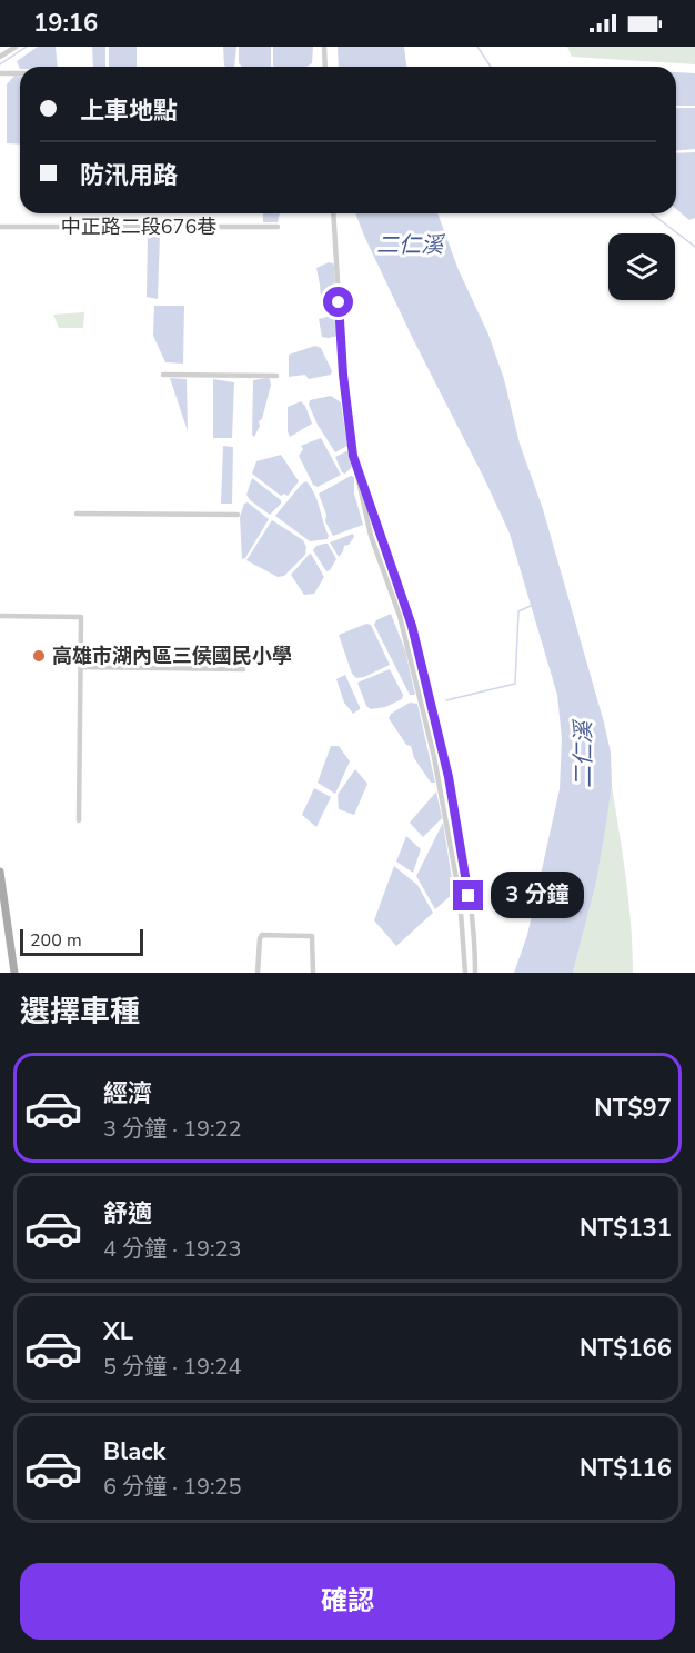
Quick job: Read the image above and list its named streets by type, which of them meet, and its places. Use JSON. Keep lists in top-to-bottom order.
{
  "streets": {
    "street": ["中正路二段676巷"]
  },
  "water": ["二仁溪"],
  "places": ["高雄市湖內區三侯國民小學"],
  "scale_bar": "200 m",
  "page": {
    "status": "19:16",
    "banner": ["上車地點", "防汛用路"],
    "bubble": "3 分鐘",
    "scale": "200 m",
    "heading": "選擇車種",
    "list": [
      {
        "name": "經濟",
        "note": "3 分鐘 · 19:22",
        "value": "NT$97"
      },
      {
        "name": "舒適",
        "note": "4 分鐘 · 19:23",
        "value": "NT$131"
      },
      {
        "name": "XL",
        "note": "5 分鐘 · 19:24",
        "value": "NT$166"
      },
      {
        "name": "Black",
        "note": "6 分鐘 · 19:25",
        "value": "NT$116"
      }
    ],
    "buttons": "確認"
  }
}
